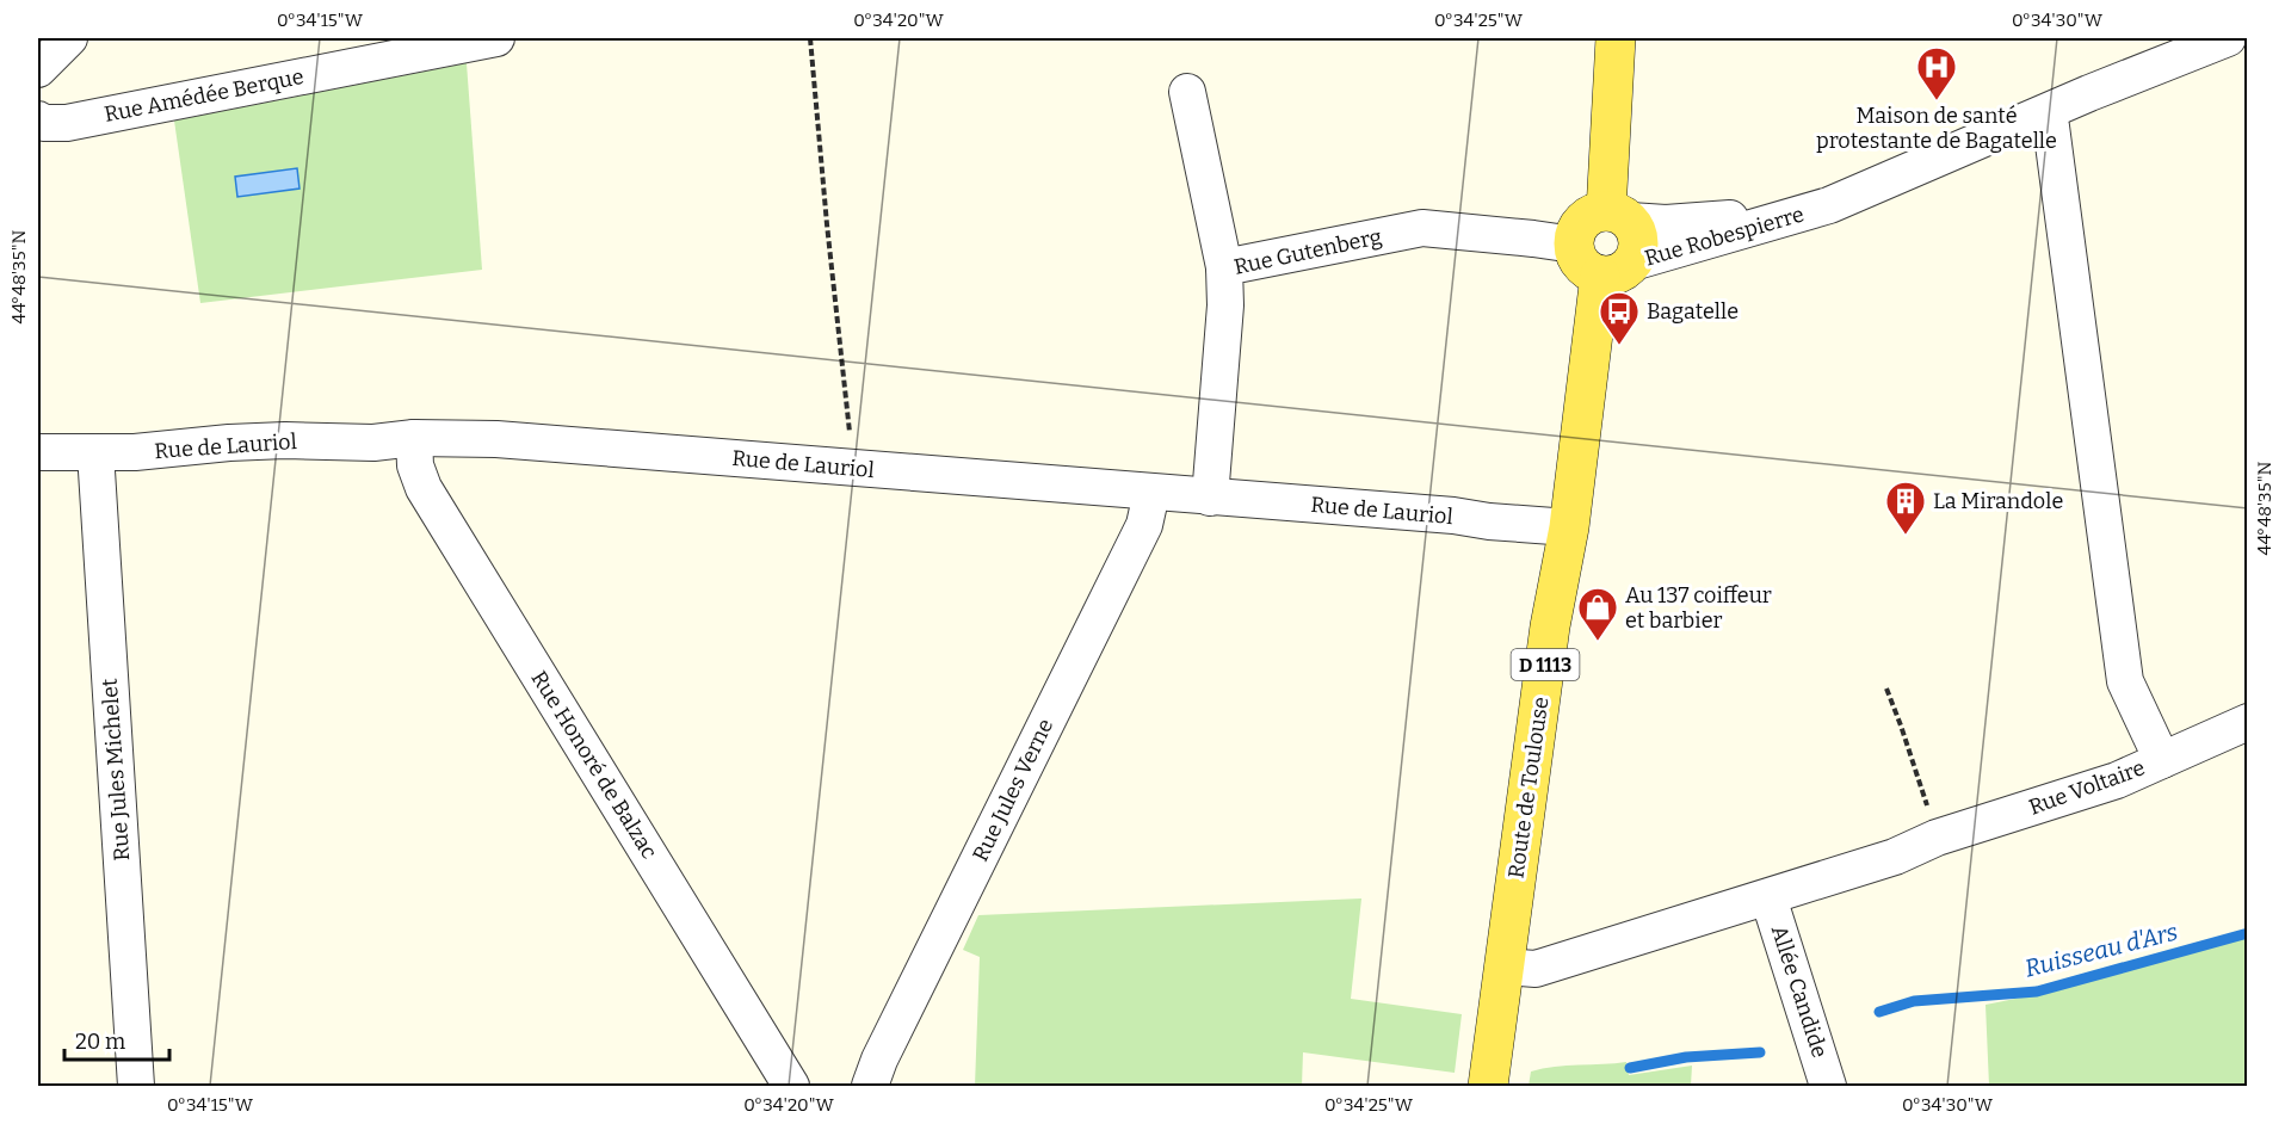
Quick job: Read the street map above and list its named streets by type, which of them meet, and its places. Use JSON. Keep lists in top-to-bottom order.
{
  "streets": {
    "main road": ["D 1113", "Route de Toulouse"],
    "street": [
      "Rue Amédée Berque",
      "Rue Robespierre",
      "Rue Gutenberg",
      "Rue de Lauriol",
      "Rue Honoré de Balzac",
      "Rue Jules Michelet",
      "Rue Voltaire",
      "Rue Jules Verne",
      "Allée Candide"
    ]
  },
  "crossings": [
    ["Rue Robespierre", "Rue Gutenberg"],
    ["Rue Robespierre", "Route de Toulouse"],
    ["Rue Robespierre", "Rue Voltaire"],
    ["Rue Gutenberg", "Rue de Lauriol"],
    ["Rue Gutenberg", "Route de Toulouse"],
    ["Rue de Lauriol", "Rue Honoré de Balzac"],
    ["Rue de Lauriol", "Rue Jules Michelet"],
    ["Rue de Lauriol", "Route de Toulouse"],
    ["Rue de Lauriol", "Rue Jules Verne"],
    ["Route de Toulouse", "Rue Voltaire"],
    ["Rue Voltaire", "Allée Candide"]
  ],
  "water": ["Ruisseau d'Ars"],
  "places": {
    "hospital": ["Maison de santé protestante de Bagatelle"],
    "bus stop": ["Bagatelle"],
    "building": ["La Mirandole"],
    "shop": ["Au 137 coiffeur et barbier"]
  },
  "scale_bar": "20 m",
  "coordinates": [
    "0°34'15\"W",
    "0°34'20\"W",
    "0°34'25\"W",
    "0°34'30\"W",
    "44°48'35\"N"
  ]
}
